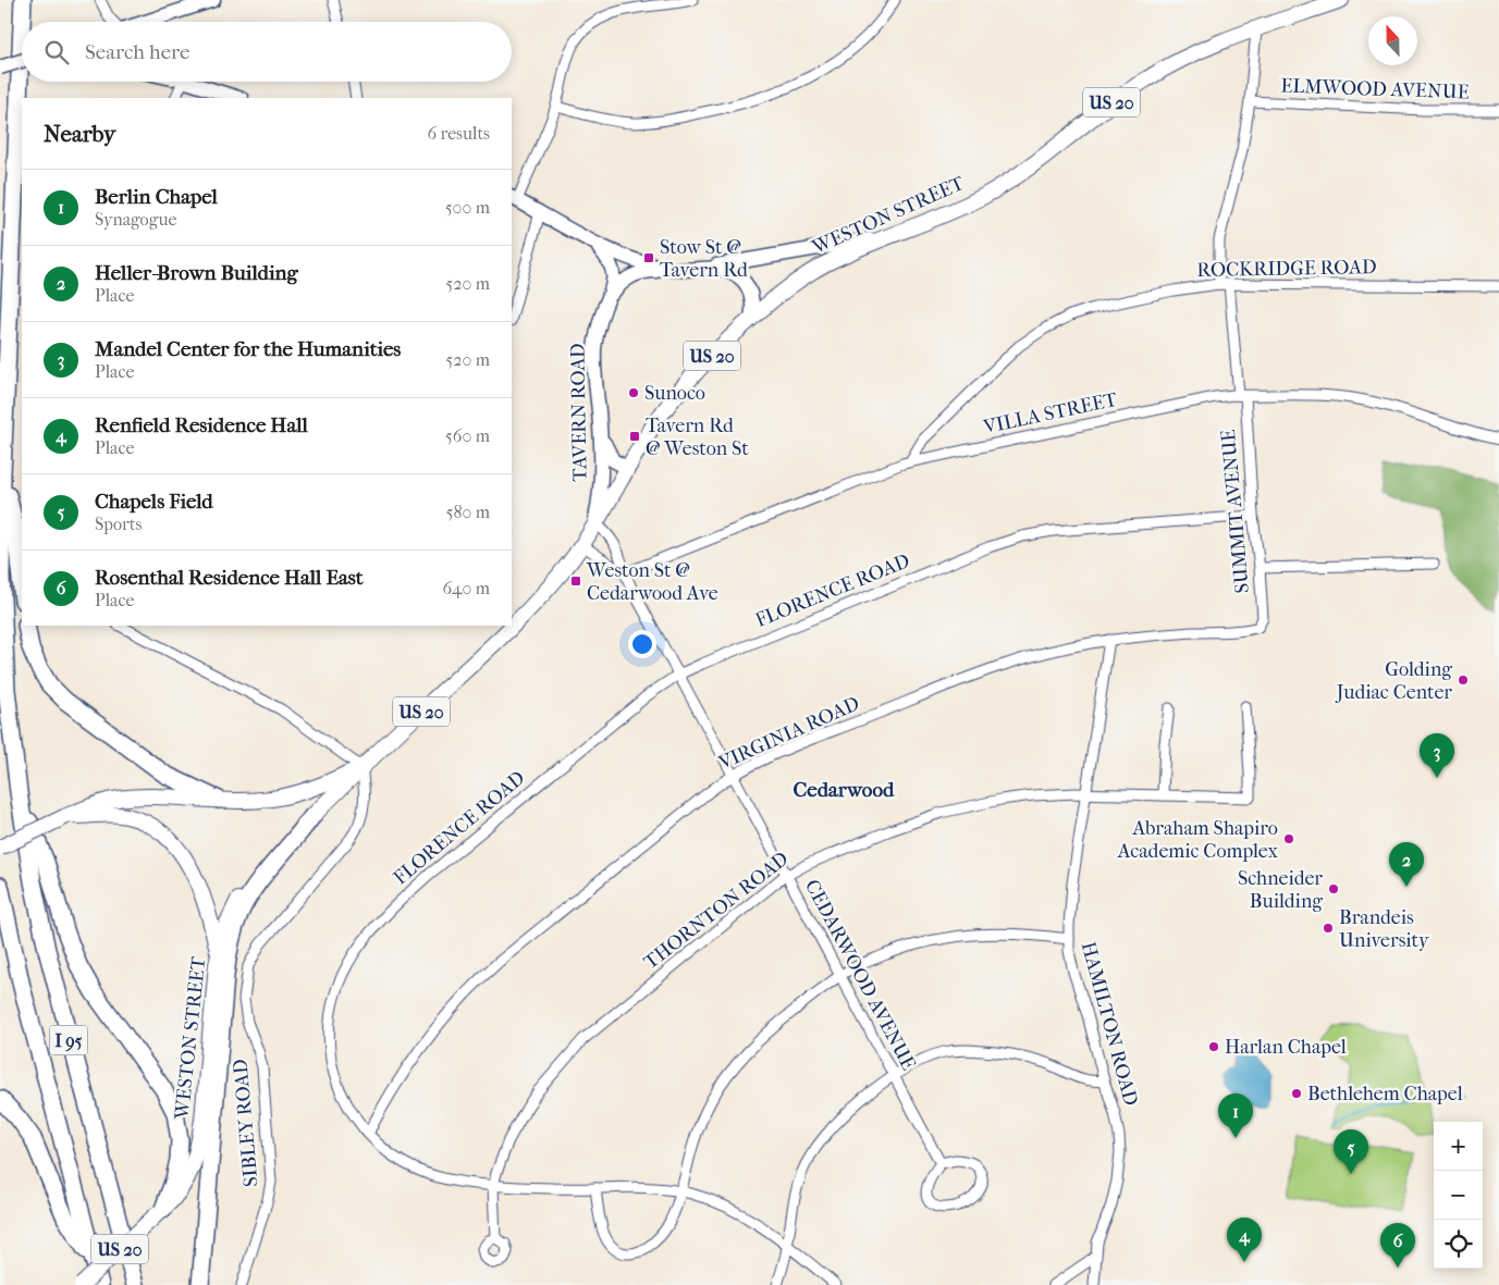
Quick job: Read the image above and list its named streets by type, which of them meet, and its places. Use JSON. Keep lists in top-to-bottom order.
{
  "streets": {
    "highway": ["I 95"],
    "main road": ["US 20", "WESTON STREET"],
    "street": [
      "ELMWOOD AVENUE",
      "ROCKRIDGE ROAD",
      "TAVERN ROAD",
      "VILLA STREET",
      "SUMMIT AVENUE",
      "FLORENCE ROAD",
      "VIRGINIA ROAD",
      "THORNTON ROAD",
      "CEDARWOOD AVENUE",
      "HAMILTON ROAD",
      "SIBLEY ROAD"
    ]
  },
  "crossings": [
    ["ELMWOOD AVENUE", "SUMMIT AVENUE"],
    ["WESTON STREET", "TAVERN ROAD"],
    ["WESTON STREET", "SUMMIT AVENUE"],
    ["WESTON STREET", "CEDARWOOD AVENUE"],
    ["WESTON STREET", "SIBLEY ROAD"],
    ["ROCKRIDGE ROAD", "VILLA STREET"],
    ["ROCKRIDGE ROAD", "SUMMIT AVENUE"],
    ["TAVERN ROAD", "CEDARWOOD AVENUE"],
    ["VILLA STREET", "SUMMIT AVENUE"],
    ["VILLA STREET", "CEDARWOOD AVENUE"],
    ["SUMMIT AVENUE", "FLORENCE ROAD"],
    ["SUMMIT AVENUE", "VIRGINIA ROAD"],
    ["FLORENCE ROAD", "VIRGINIA ROAD"],
    ["FLORENCE ROAD", "THORNTON ROAD"],
    ["FLORENCE ROAD", "CEDARWOOD AVENUE"],
    ["VIRGINIA ROAD", "CEDARWOOD AVENUE"],
    ["VIRGINIA ROAD", "HAMILTON ROAD"],
    ["THORNTON ROAD", "CEDARWOOD AVENUE"],
    ["THORNTON ROAD", "HAMILTON ROAD"]
  ],
  "districts": ["Cedarwood"],
  "places": {
    "transit": ["Stow St @ Tavern Rd", "Tavern Rd @ Weston St", "Weston St @ Cedarwood Ave"],
    "other": [
      "Sunoco",
      "Golding Judiac Center",
      "Abraham Shapiro Academic Complex",
      "Schneider Building",
      "Brandeis University",
      "Harlan Chapel",
      "Bethlehem Chapel"
    ]
  },
  "north": "top",
  "page": {
    "search": "Search here",
    "heading": ["Nearby", "6 results"],
    "list": [
      {
        "mark": "1",
        "name": "Berlin Chapel",
        "note": "Synagogue",
        "value": "500 m"
      },
      {
        "mark": "2",
        "name": "Heller-Brown Building",
        "note": "Place",
        "value": "520 m"
      },
      {
        "mark": "3",
        "name": "Mandel Center for the Humanities",
        "note": "Place",
        "value": "520 m"
      },
      {
        "mark": "4",
        "name": "Renfield Residence Hall",
        "note": "Place",
        "value": "560 m"
      },
      {
        "mark": "5",
        "name": "Chapels Field",
        "note": "Sports",
        "value": "580 m"
      },
      {
        "mark": "6",
        "name": "Rosenthal Residence Hall East",
        "note": "Place",
        "value": "640 m"
      }
    ],
    "pins": [
      "3",
      "2",
      "1",
      "5",
      "4",
      "6"
    ],
    "map_buttons": ["+", "−"]
  }
}
